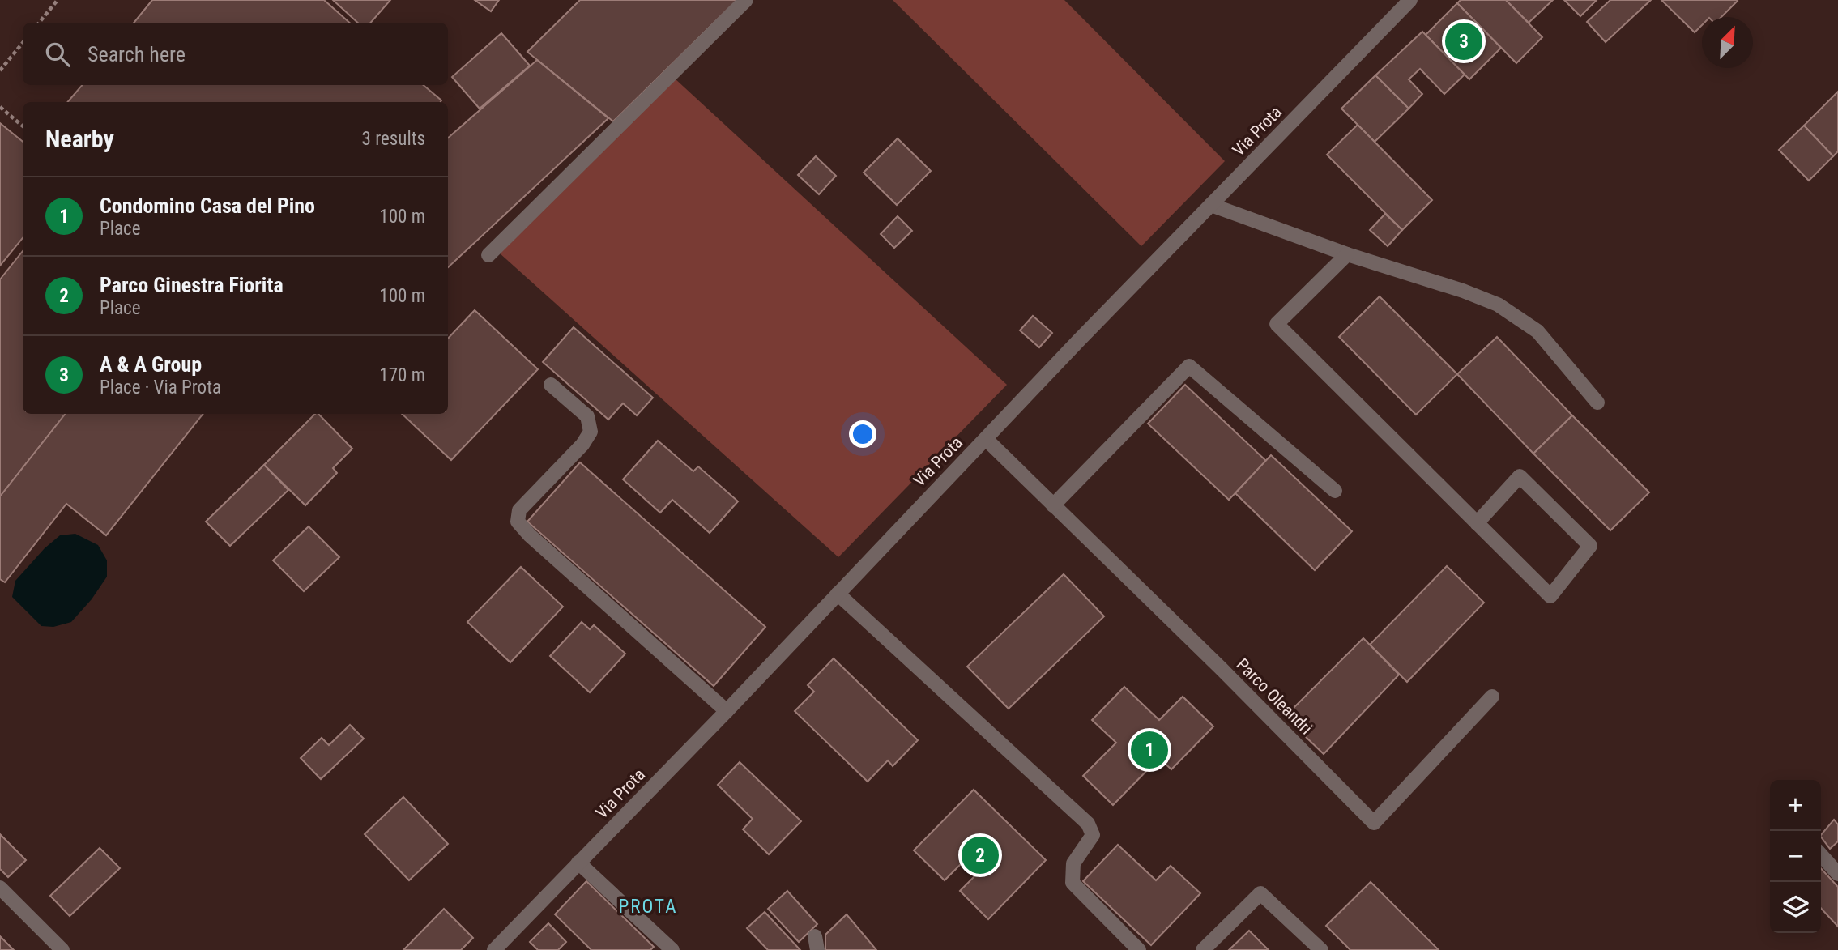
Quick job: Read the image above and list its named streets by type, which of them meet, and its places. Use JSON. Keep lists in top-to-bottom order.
{
  "streets": {
    "street": ["Via Prota", "Parco Oleandri"]
  },
  "crossings": [
    ["Via Prota", "Parco Oleandri"]
  ],
  "districts": ["PROTA"],
  "north": "top right",
  "page": {
    "pins": ["3", "1", "2"],
    "search": "Search here",
    "heading": ["Nearby", "3 results"],
    "list": [
      {
        "mark": "1",
        "name": "Condomino Casa del Pino",
        "note": "Place",
        "value": "100 m"
      },
      {
        "mark": "2",
        "name": "Parco Ginestra Fiorita",
        "note": "Place",
        "value": "100 m"
      },
      {
        "mark": "3",
        "name": "A & A Group",
        "note": "Place · Via Prota",
        "value": "170 m"
      }
    ],
    "map_buttons": ["+", "−"]
  }
}
